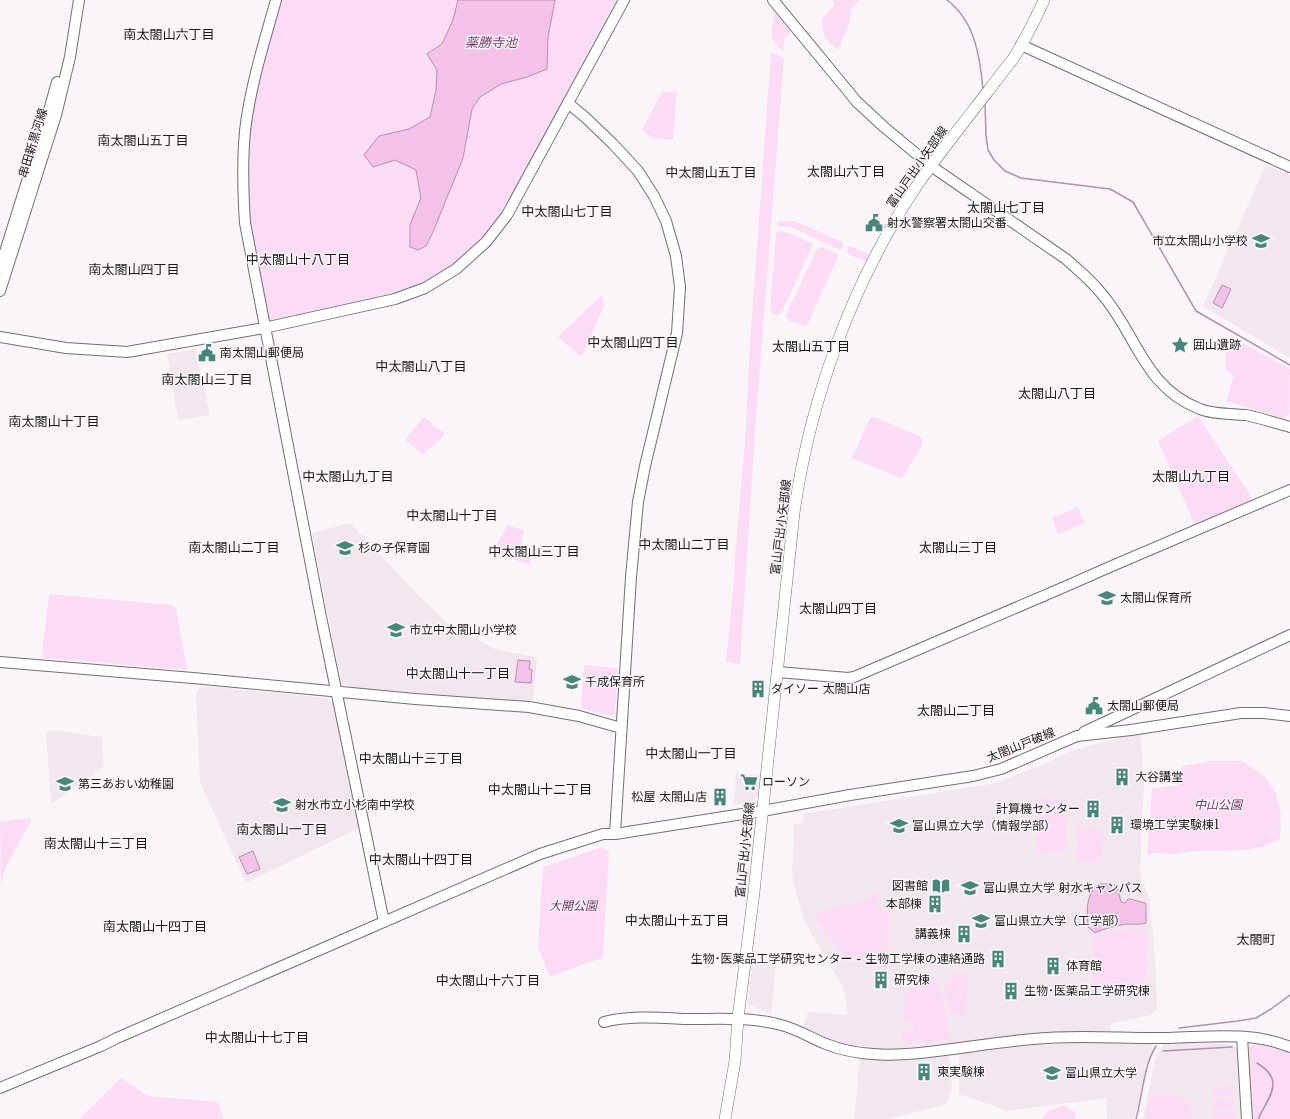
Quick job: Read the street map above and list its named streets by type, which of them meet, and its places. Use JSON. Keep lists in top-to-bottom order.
{
  "streets": {
    "main road": ["富山戸出小矢部線"],
    "street": ["串田新黒河線", "太閤山戸破線"]
  },
  "crossings": [
    ["富山戸出小矢部線", "太閤山戸破線"]
  ],
  "districts": [
    "南太閤山六丁目",
    "南太閤山五丁目",
    "太閤山六丁目",
    "中太閤山五丁目",
    "太閤山七丁目",
    "中太閤山七丁目",
    "中太閤山十八丁目",
    "南太閤山四丁目",
    "中太閤山四丁目",
    "太閤山五丁目",
    "中太閤山八丁目",
    "南太閤山三丁目",
    "太閤山八丁目",
    "南太閤山十丁目",
    "中太閤山九丁目",
    "太閤山九丁目",
    "中太閤山十丁目",
    "中太閤山二丁目",
    "南太閤山二丁目",
    "太閤山三丁目",
    "中太閤山三丁目",
    "太閤山四丁目",
    "中太閤山十一丁目",
    "太閤山二丁目",
    "中太閤山一丁目",
    "中太閤山十三丁目",
    "中太閤山十二丁目",
    "南太閤山一丁目",
    "南太閤山十三丁目",
    "中太閤山十四丁目",
    "中太閤山十五丁目",
    "南太閤山十四丁目",
    "太閤町",
    "中太閤山十六丁目",
    "中太閤山十七丁目"
  ],
  "water": ["薬勝寺池"],
  "parks": ["中山公園", "大開公園"],
  "places": {
    "public building": ["射水警察署太閤山交番", "南太閤山郵便局", "太閤山郵便局"],
    "school or university": [
      "市立太閤山小学校",
      "杉の子保育園",
      "太閤山保育所",
      "市立中太閤山小学校",
      "千成保育所",
      "第三あおい幼稚園",
      "射水市立小杉南中学校",
      "富山県立大学（情報学部）",
      "富山県立大学 射水キャンパス",
      "富山県立大学（工学部）",
      "富山県立大学"
    ],
    "place": ["囲山遺跡"],
    "building": [
      "ダイソー 太閤山店",
      "大谷講堂",
      "松屋 太閤山店",
      "計算機センター",
      "環境工学実験棟1",
      "本部棟",
      "講義棟",
      "生物･医薬品工学研究センター - 生物工学棟の連絡通路",
      "体育館",
      "研究棟",
      "生物･医薬品工学研究棟",
      "東実験棟"
    ],
    "supermarket": ["ローソン"],
    "library": ["図書館"]
  }
}
